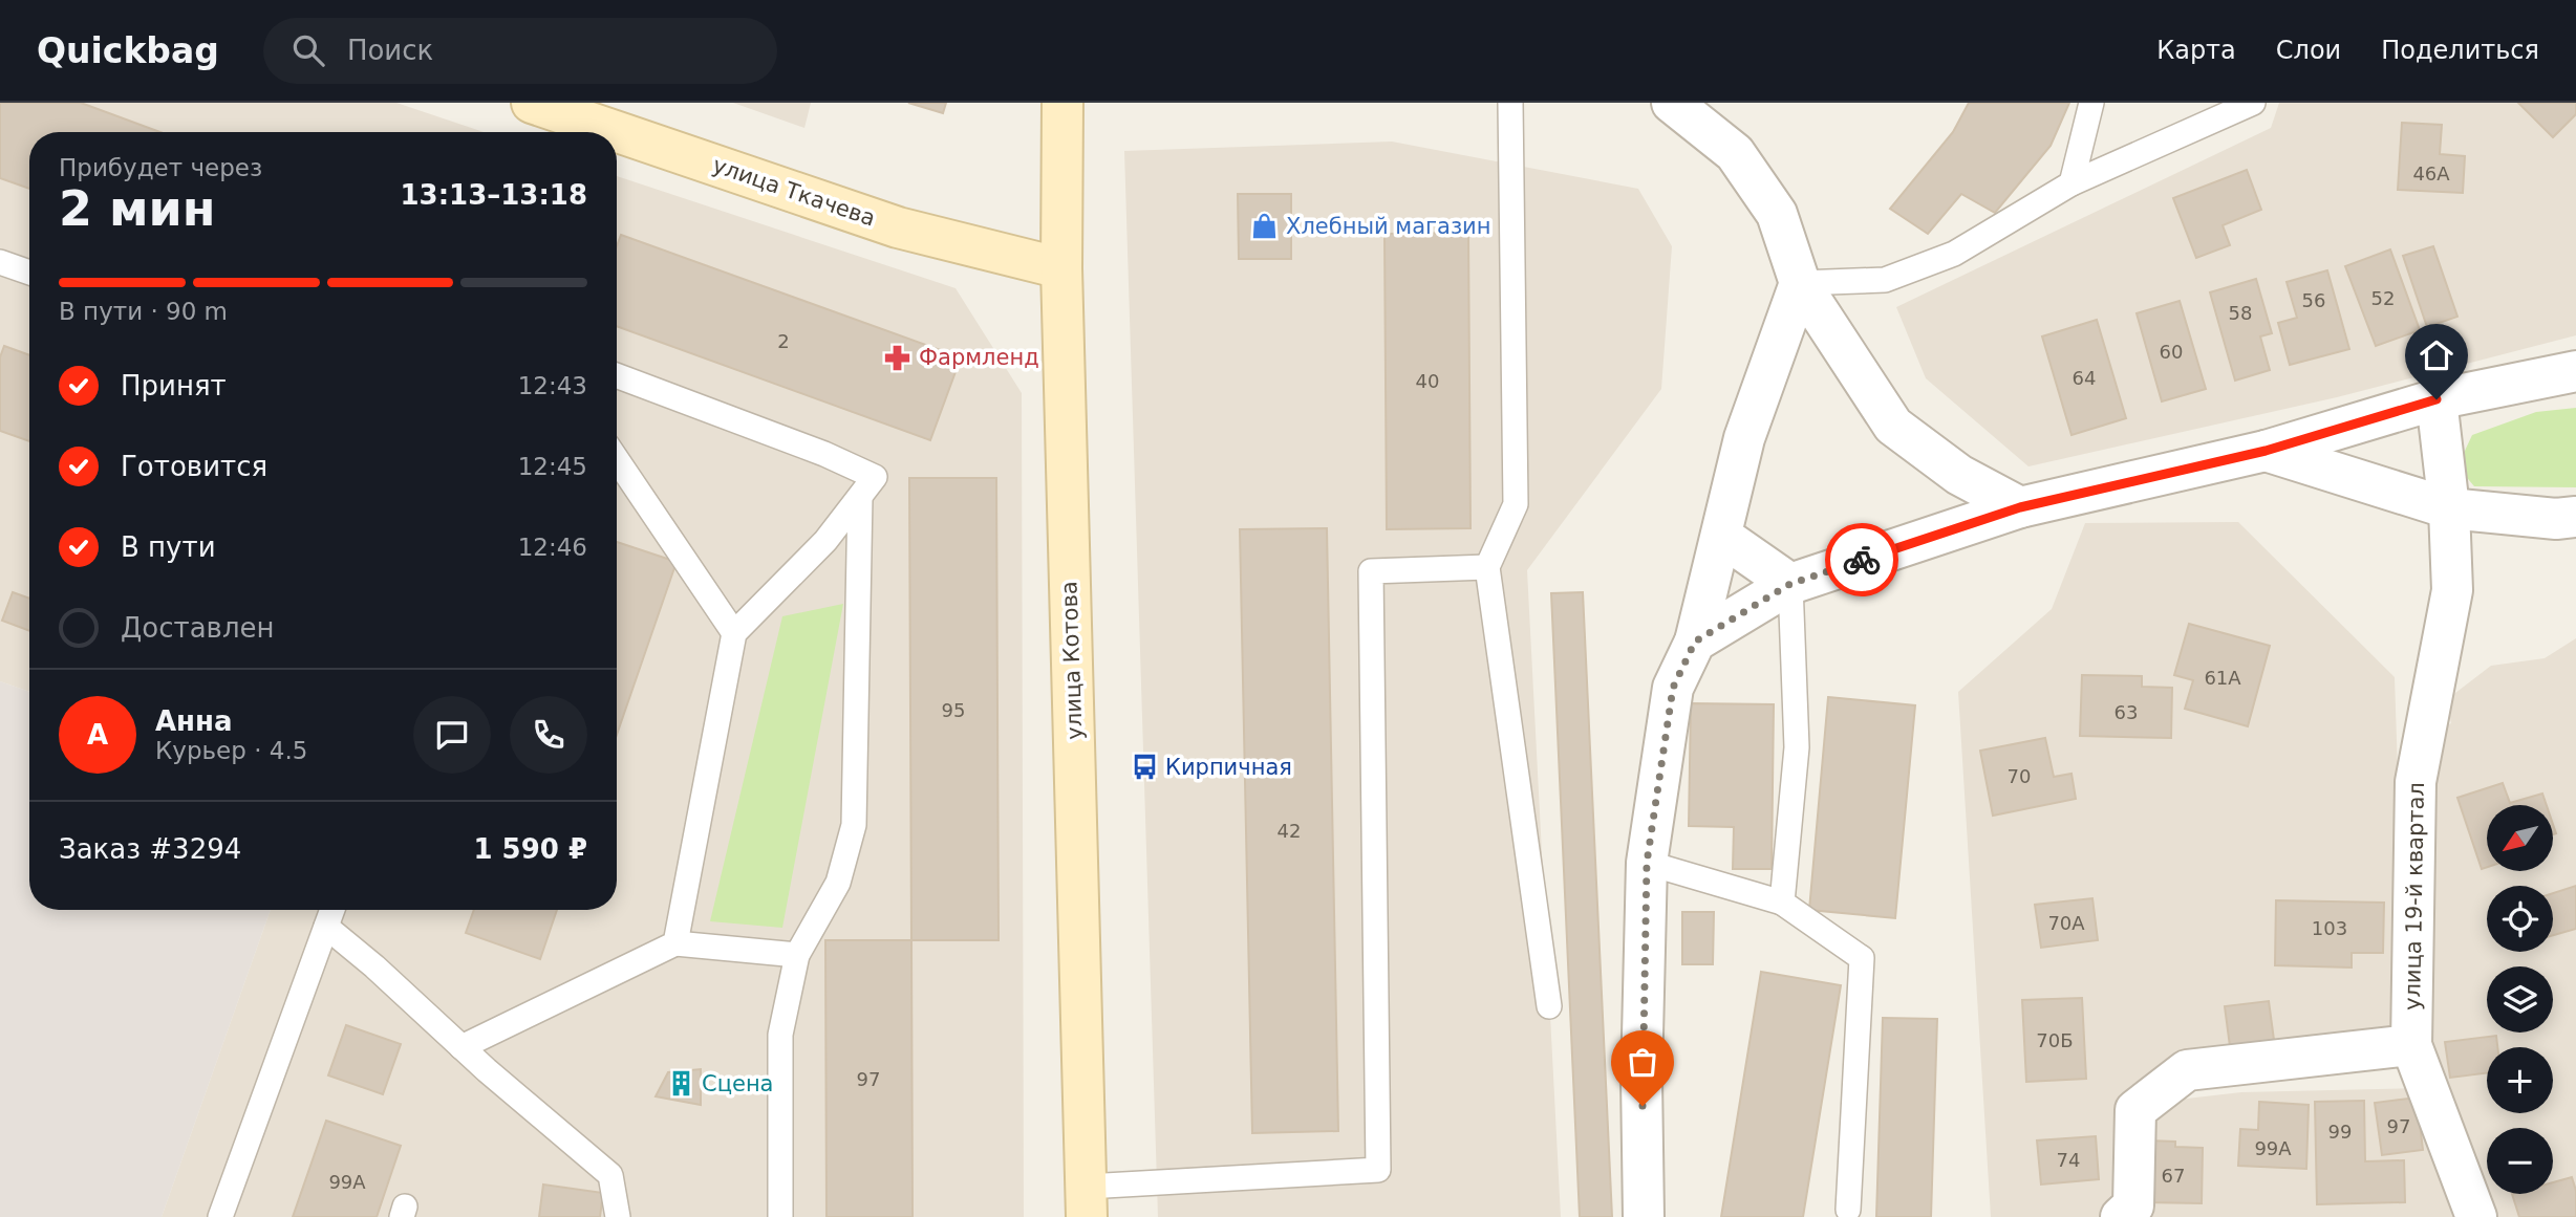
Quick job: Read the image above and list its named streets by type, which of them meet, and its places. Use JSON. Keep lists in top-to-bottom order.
{
  "streets": {
    "street": ["улица Ткачева", "улица Котова", "улица 19-й квартал"]
  },
  "crossings": [
    ["улица Ткачева", "улица Котова"]
  ],
  "places": {
    "shop": ["Хлебный магазин"],
    "pharmacy": ["Фармленд"],
    "bus stop": ["Кирпичная"],
    "building": ["Сцена"]
  },
  "house_numbers": [
    "46А",
    "52",
    "56",
    "58",
    "2",
    "60",
    "64",
    "40",
    "61А",
    "95",
    "63",
    "70",
    "42",
    "70А",
    "103",
    "70Б",
    "97",
    "97",
    "99",
    "99А",
    "74",
    "67",
    "99А"
  ],
  "north": "bottom left",
  "page": {
    "header": "Quickbag",
    "search": "Поиск",
    "nav": ["Карта", "Слои", "Поделиться"],
    "heading": ["2 мин", "Прибудет через", "13:13–13:18"],
    "panel": [
      "Анна",
      "Курьер · 4.5",
      "Заказ #3294",
      "1 590 ₽"
    ],
    "bar": "В пути · 90 m",
    "list": [
      ["Принят", "12:43"],
      ["Готовится", "12:45"],
      ["В пути", "12:46"],
      "Доставлен"
    ],
    "round": "А",
    "map_buttons": ["+", "−"]
  }
}
